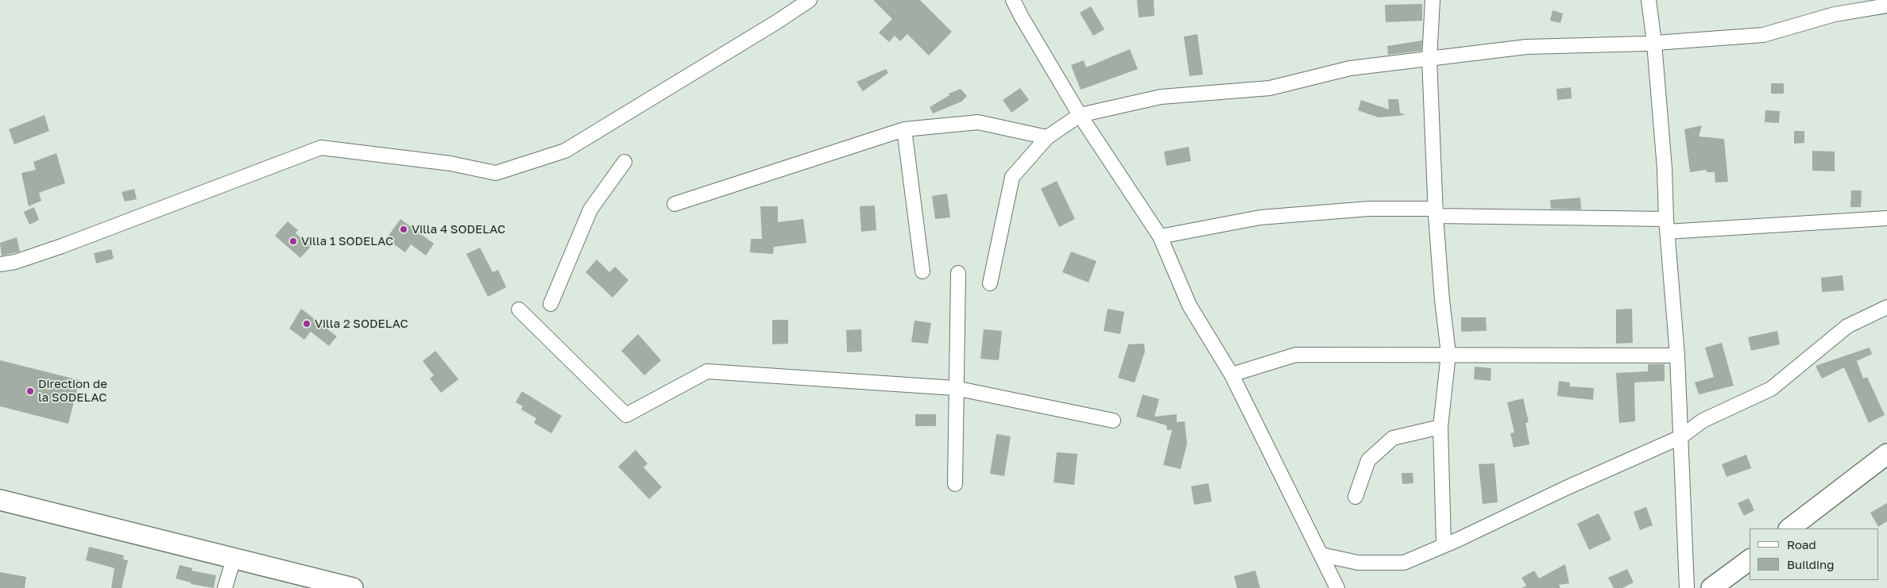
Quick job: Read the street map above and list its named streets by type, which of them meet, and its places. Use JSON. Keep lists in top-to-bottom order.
{
  "places": [
    "Villa 4 SODELAC",
    "Villa 1 SODELAC",
    "Villa 2 SODELAC",
    "Direction de la SODELAC"
  ],
  "legend": ["Road", "Building"]
}
